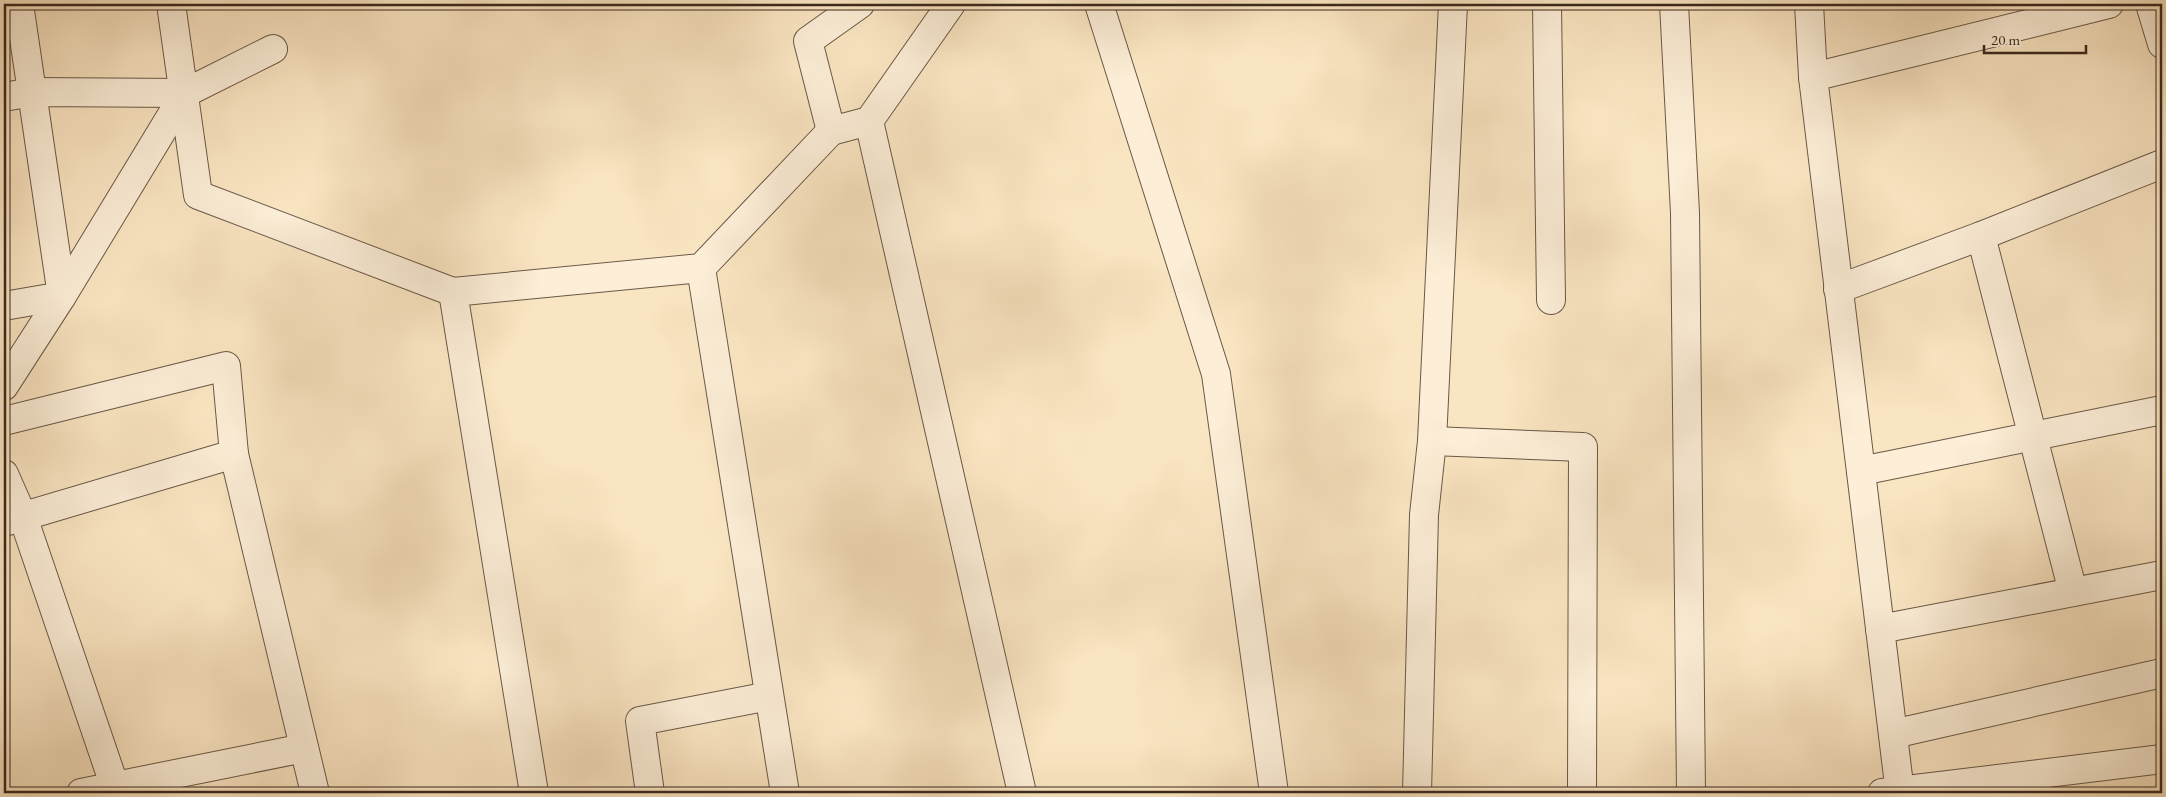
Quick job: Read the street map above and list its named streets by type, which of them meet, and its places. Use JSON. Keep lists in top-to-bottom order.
{
  "scale_bar": "20 m"
}
